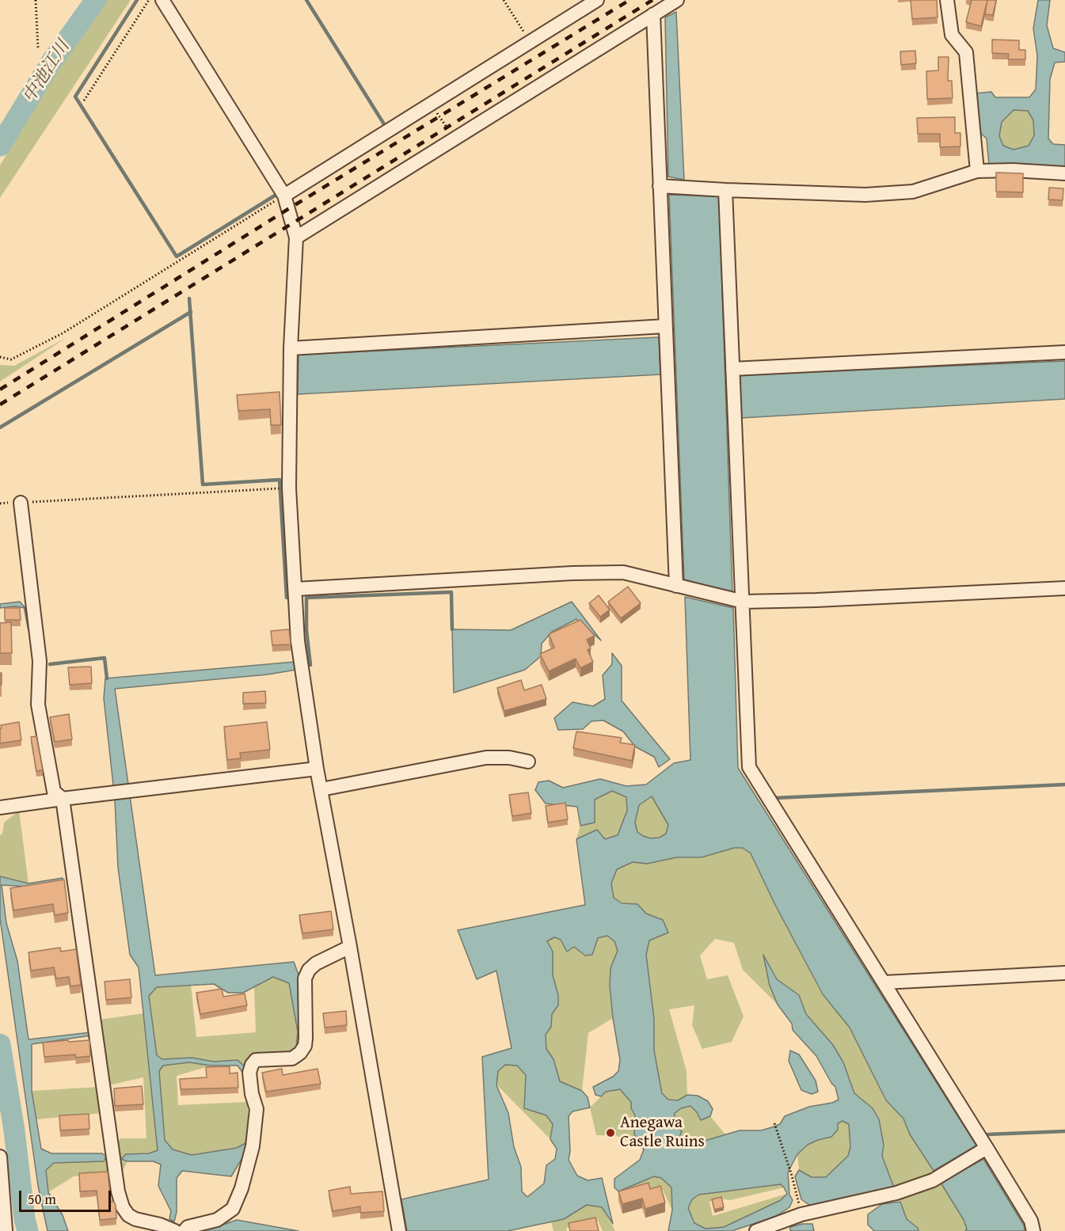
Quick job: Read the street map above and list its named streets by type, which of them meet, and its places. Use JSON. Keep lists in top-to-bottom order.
{
  "water": ["中池江川"],
  "places": ["Anegawa Castle Ruins"],
  "scale_bar": "50 m"
}
